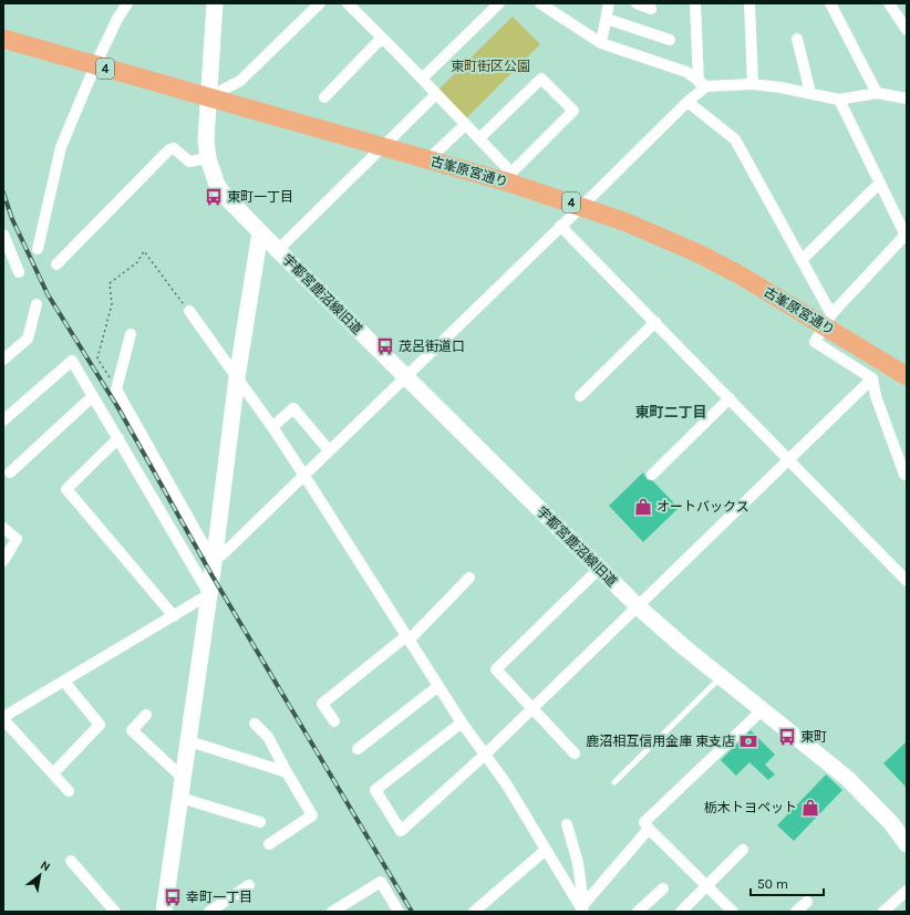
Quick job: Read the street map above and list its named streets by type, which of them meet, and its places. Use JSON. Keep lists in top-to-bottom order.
{
  "streets": {
    "main road": ["4", "古峯原宮通り"],
    "street": ["宇都宮鹿沼線旧道"]
  },
  "crossings": [
    ["古峯原宮通り", "宇都宮鹿沼線旧道"]
  ],
  "districts": ["東町二丁目"],
  "parks": ["東町街区公園"],
  "places": {
    "bus stop": [
      "東町一丁目",
      "茂呂街道口",
      "東町",
      "幸町一丁目"
    ],
    "shop": ["オートバックス", "栃木トヨペット"],
    "bank": ["鹿沼相互信用金庫 東支店"]
  },
  "scale_bar": "50 m",
  "north": "top right"
}
